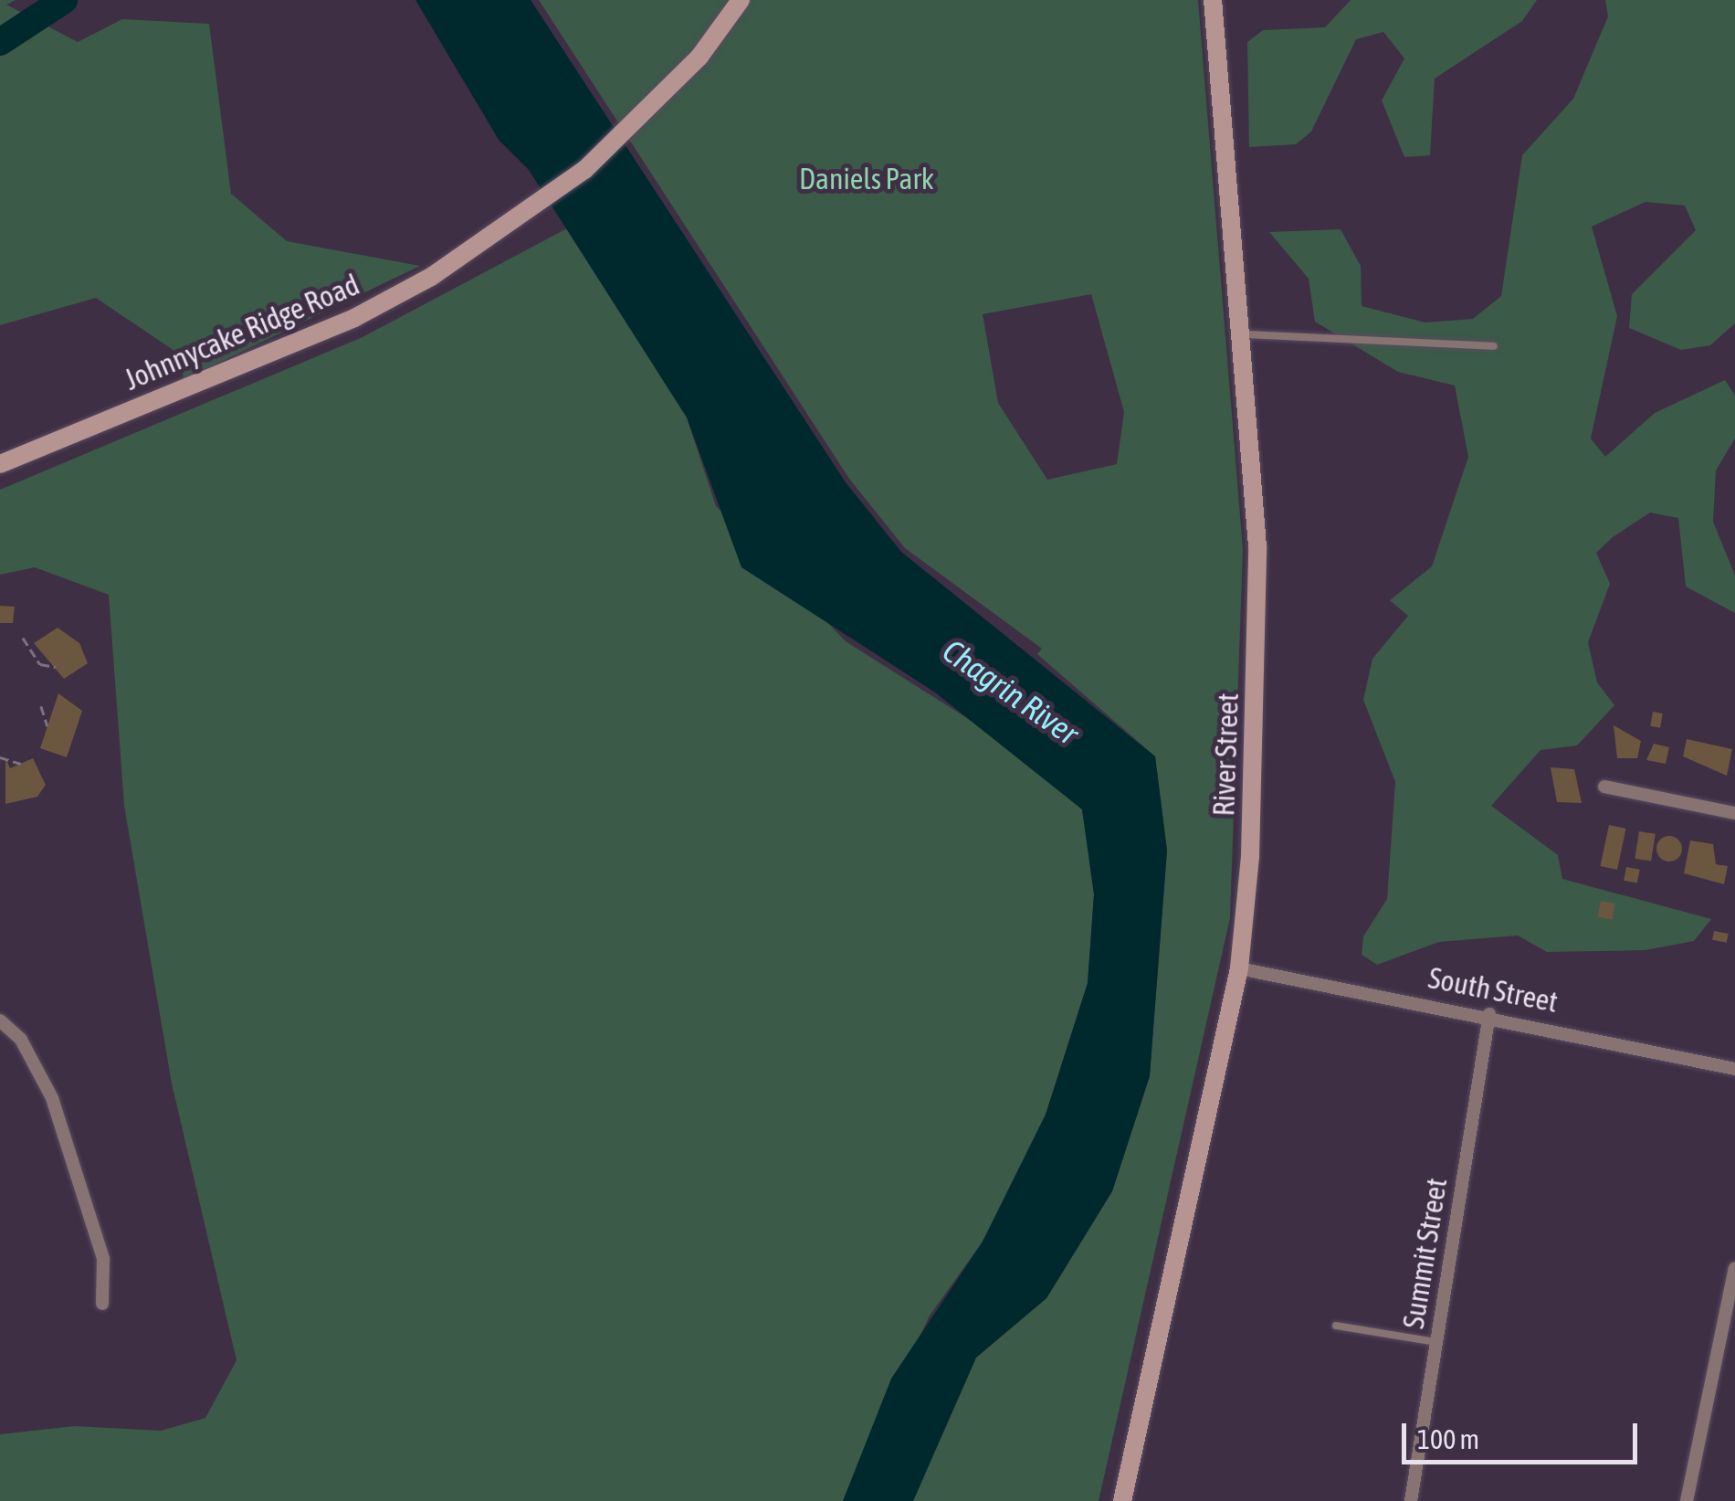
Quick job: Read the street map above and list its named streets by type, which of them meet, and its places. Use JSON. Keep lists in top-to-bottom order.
{
  "streets": {
    "main road": ["Johnnycake Ridge Road", "River Street"],
    "street": ["South Street", "Summit Street"]
  },
  "crossings": [
    ["River Street", "South Street"],
    ["South Street", "Summit Street"]
  ],
  "water": ["Chagrin River"],
  "parks": ["Daniels Park"],
  "scale_bar": "100 m"
}
